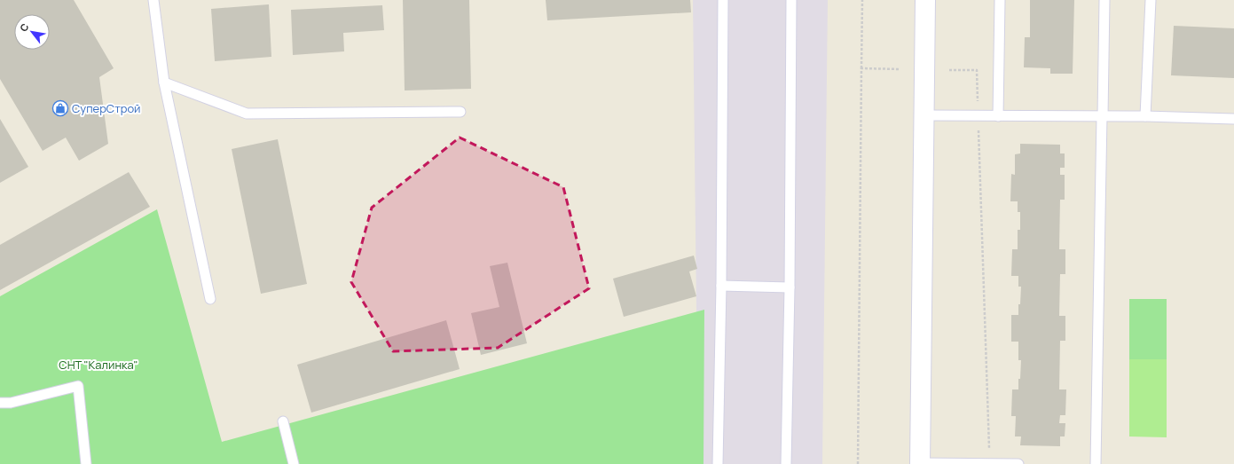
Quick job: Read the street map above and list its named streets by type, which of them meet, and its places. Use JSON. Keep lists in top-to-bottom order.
{
  "parks": ["СНТ \"Калинка\""],
  "places": {
    "shop": ["СуперСтрой"]
  },
  "north": "top left"
}
